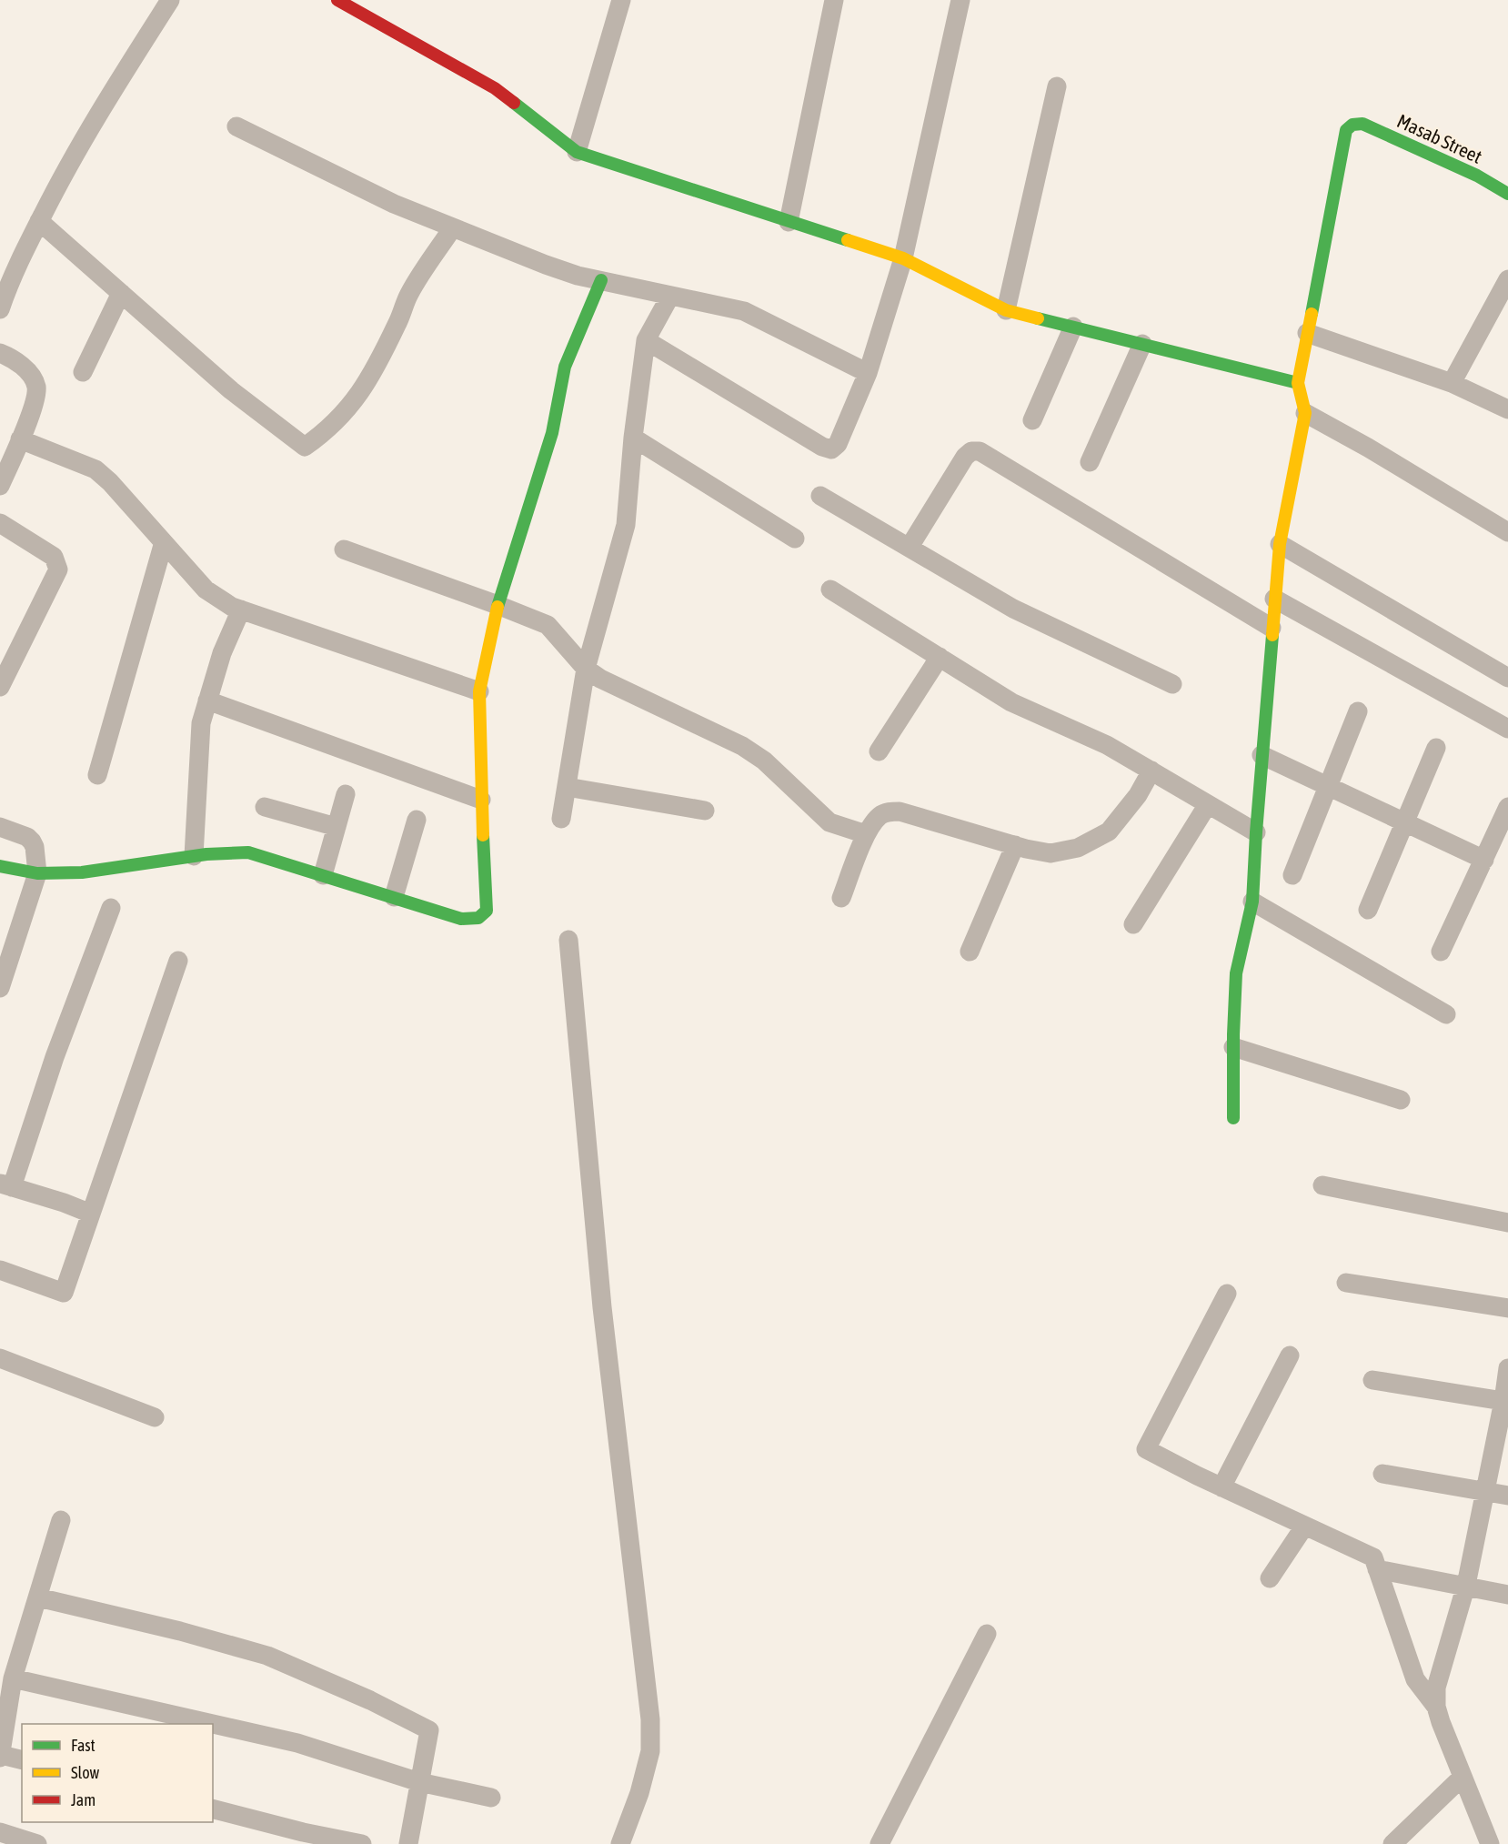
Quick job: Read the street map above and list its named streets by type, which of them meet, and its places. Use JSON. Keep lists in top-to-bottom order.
{
  "streets": {
    "street": ["Masab Street"]
  },
  "legend": ["Fast", "Slow", "Jam"]
}
